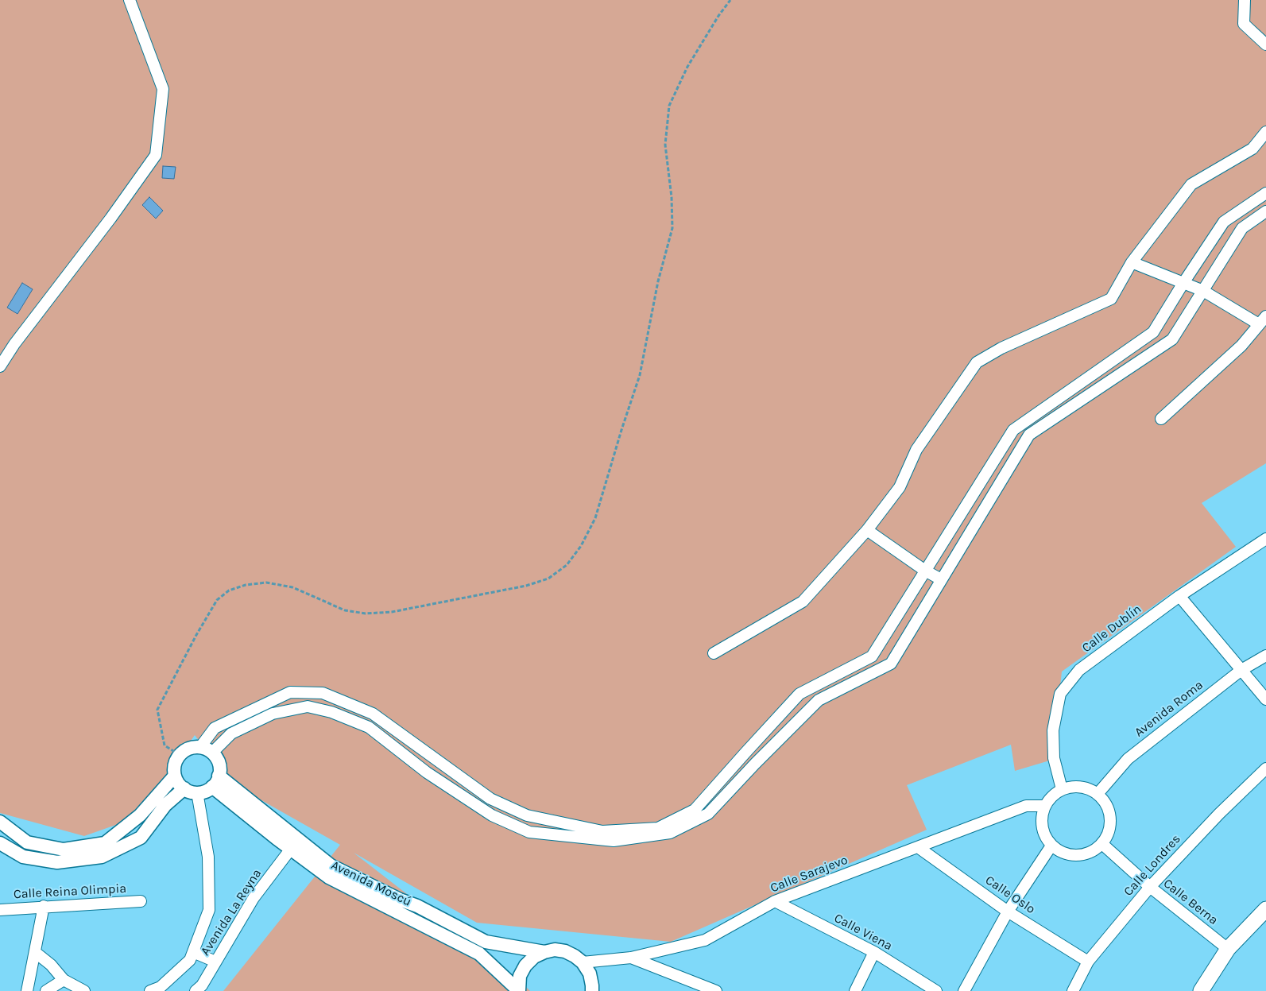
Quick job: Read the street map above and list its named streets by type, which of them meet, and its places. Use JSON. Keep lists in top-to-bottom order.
{
  "streets": {
    "street": [
      "Calle Dublín",
      "Avenida Roma",
      "Calle Londres",
      "Calle Sarajevo",
      "Avenida Moscú",
      "Calle Reina Olimpia",
      "Calle Oslo",
      "Calle Berna",
      "Avenida La Reyna",
      "Calle Viena"
    ]
  },
  "crossings": [
    ["Calle Dublín", "Avenida Roma"],
    ["Calle Dublín", "Calle Sarajevo"],
    ["Calle Dublín", "Calle Berna"],
    ["Avenida Roma", "Calle Sarajevo"],
    ["Avenida Roma", "Calle Berna"],
    ["Calle Londres", "Calle Oslo"],
    ["Calle Londres", "Calle Berna"],
    ["Calle Sarajevo", "Avenida Moscú"],
    ["Calle Sarajevo", "Calle Oslo"],
    ["Calle Sarajevo", "Calle Berna"],
    ["Calle Sarajevo", "Calle Viena"],
    ["Avenida Moscú", "Avenida La Reyna"]
  ]
}
